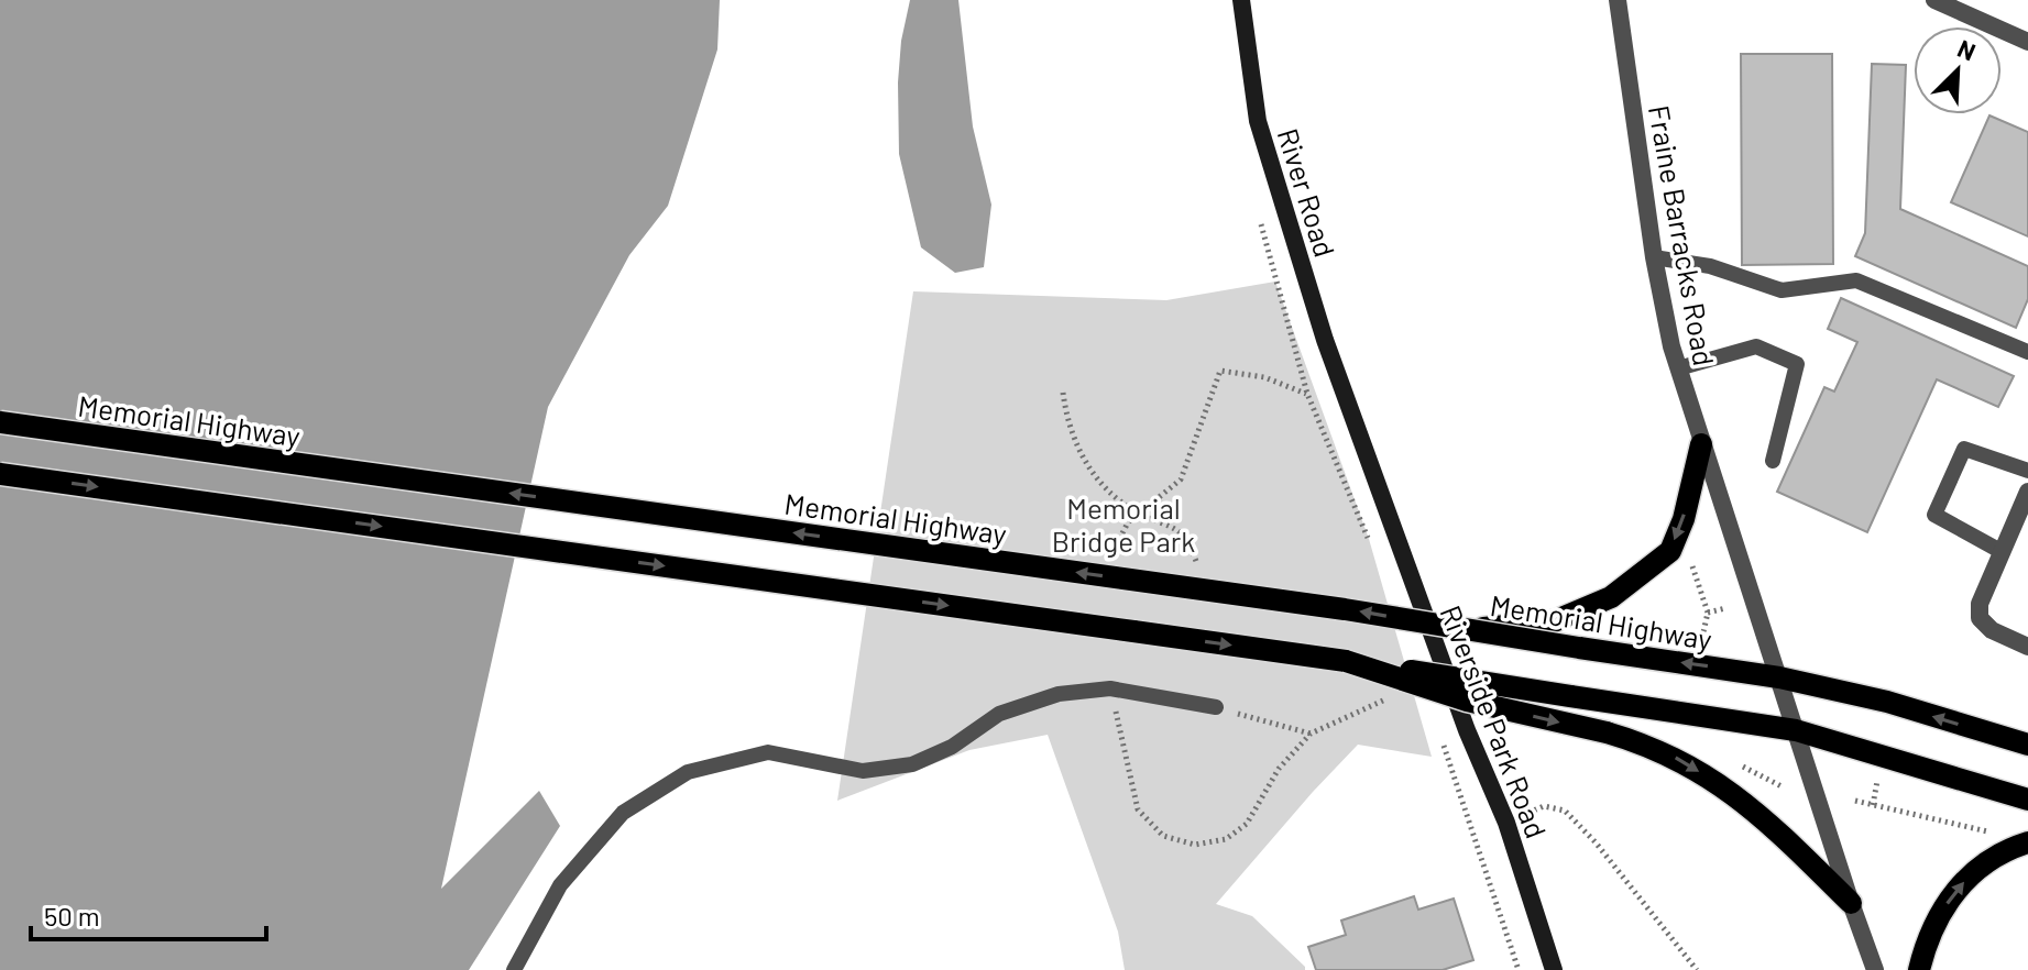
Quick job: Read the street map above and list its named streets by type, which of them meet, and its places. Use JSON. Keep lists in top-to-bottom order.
{
  "streets": {
    "main road": ["River Road", "Memorial Highway", "Riverside Park Road"],
    "street": ["Fraine Barracks Road"]
  },
  "crossings": [
    ["River Road", "Riverside Park Road"],
    ["Fraine Barracks Road", "Memorial Highway"]
  ],
  "parks": ["Memorial Bridge Park"],
  "scale_bar": "50 m",
  "north": "top right"
}
